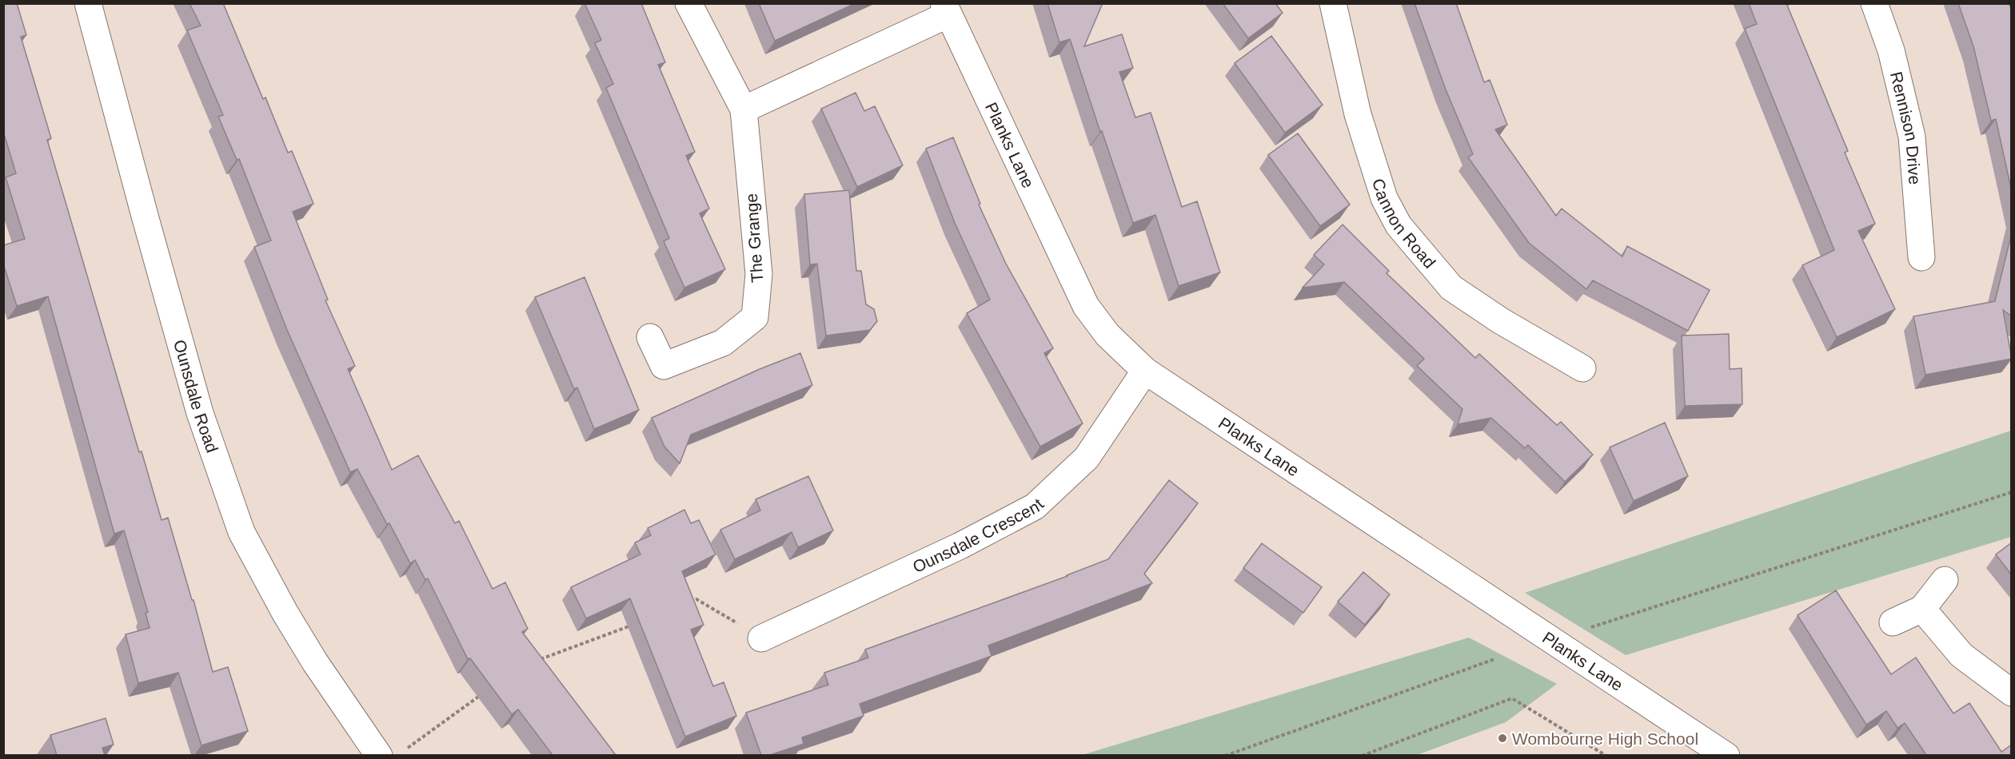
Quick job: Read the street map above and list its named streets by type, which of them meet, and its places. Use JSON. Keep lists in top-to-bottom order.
{
  "streets": {
    "street": [
      "Rennison Drive",
      "Planks Lane",
      "Cannon Road",
      "The Grange",
      "Ounsdale Road",
      "Ounsdale Crescent"
    ]
  },
  "crossings": [
    ["Planks Lane", "Ounsdale Crescent"]
  ],
  "places": ["Wombourne High School"]
}
